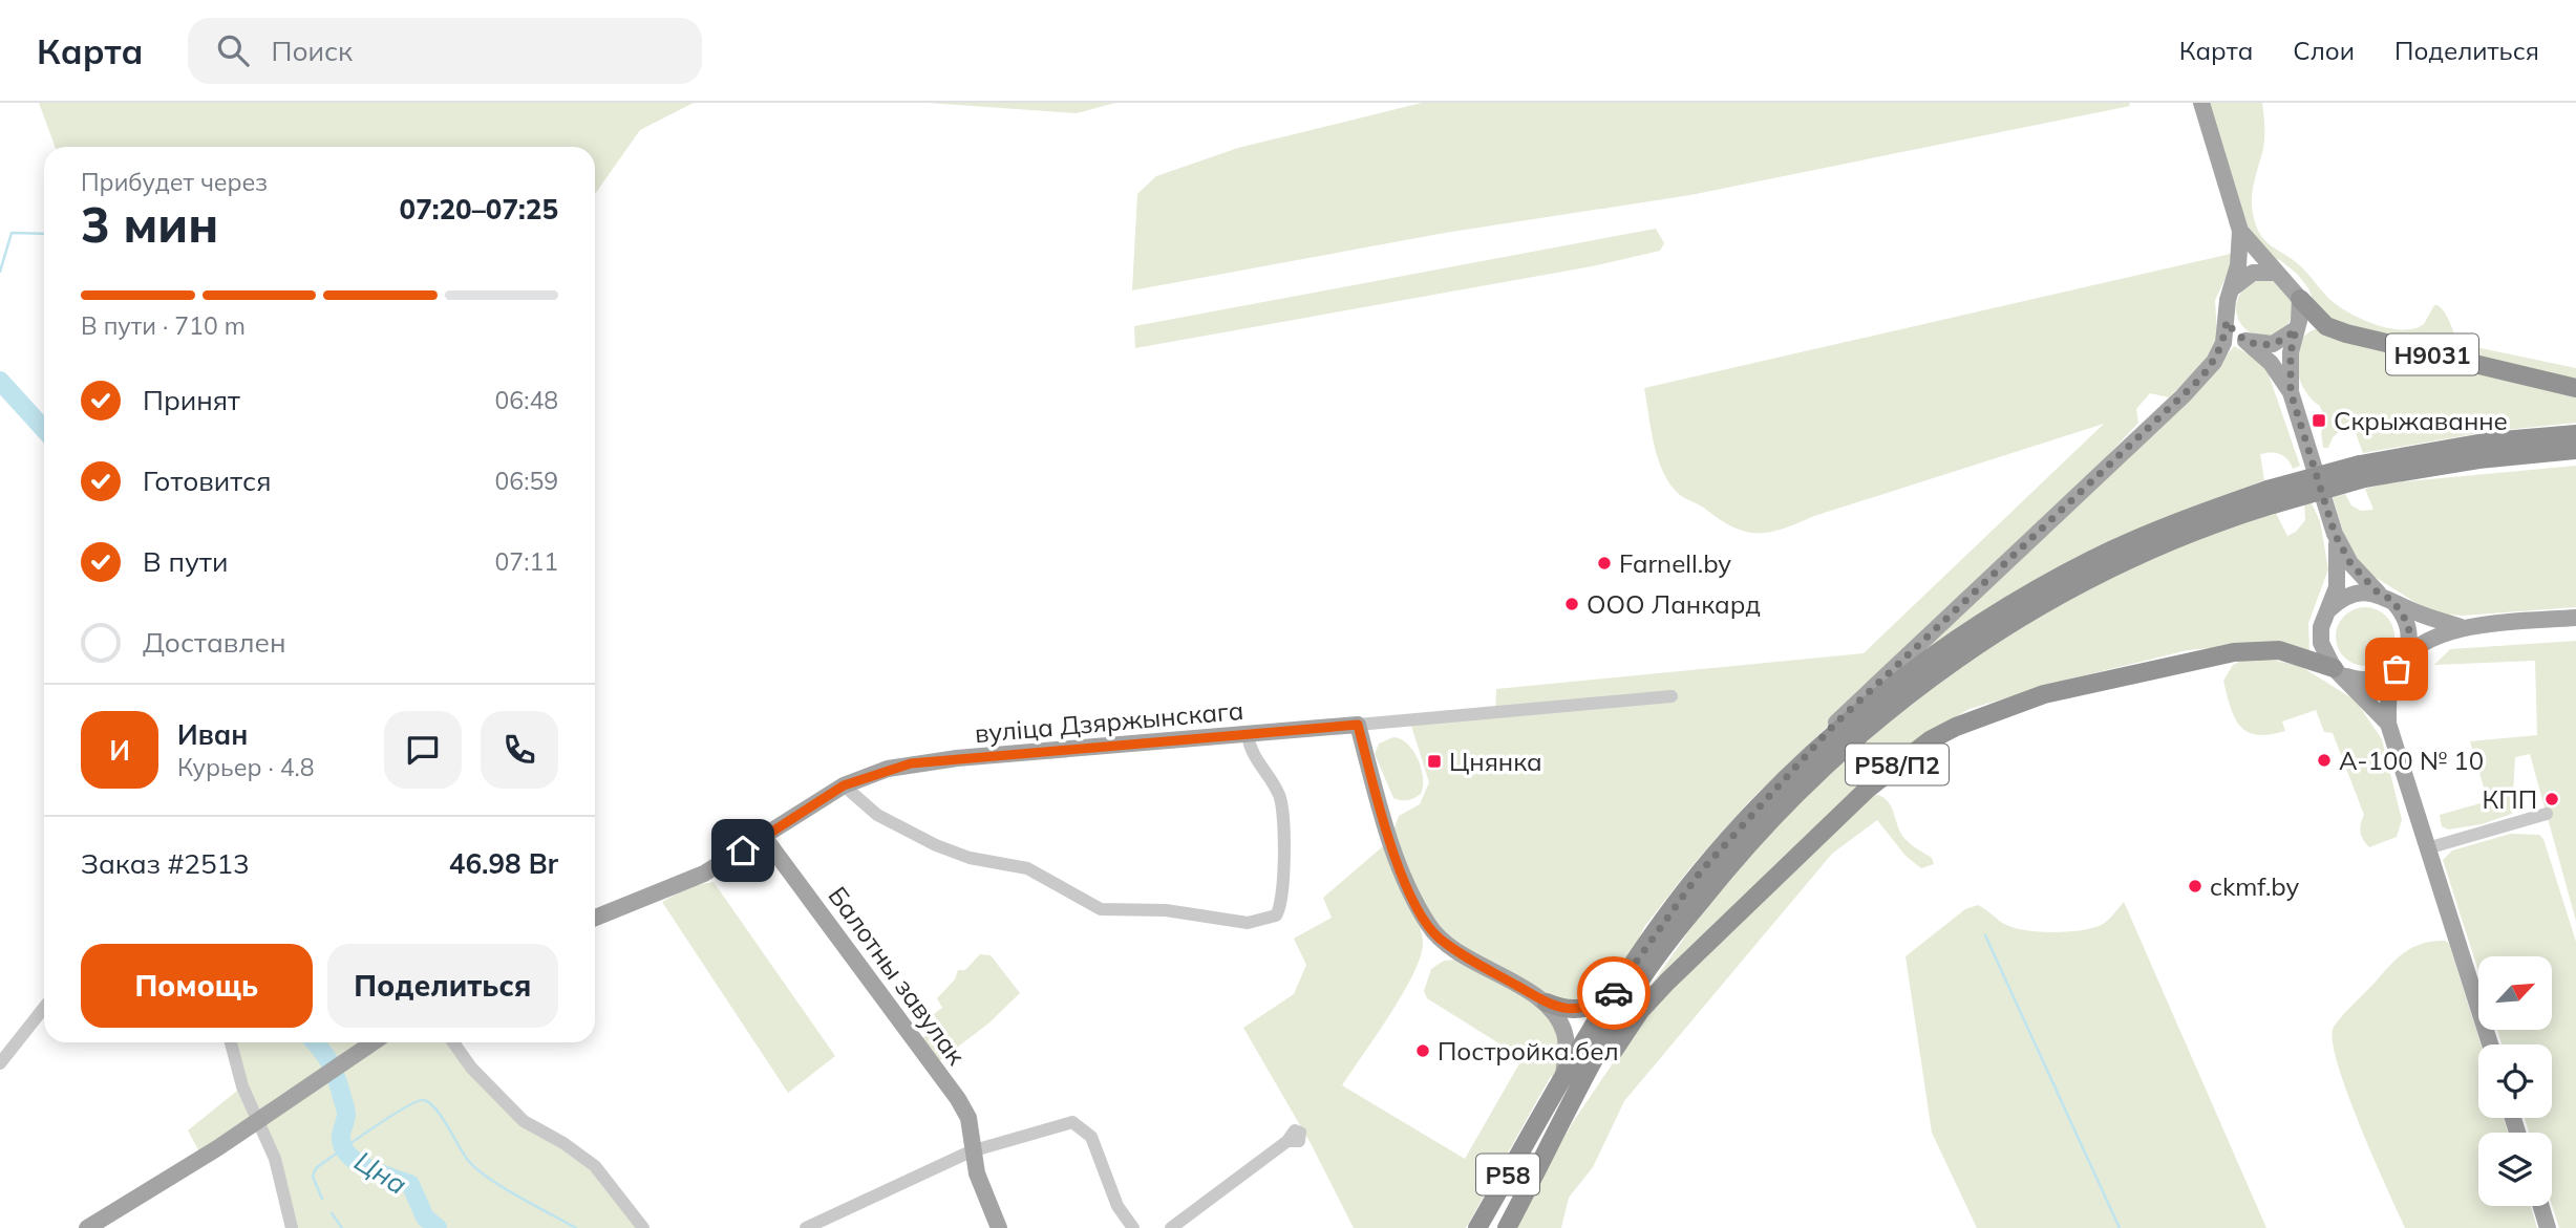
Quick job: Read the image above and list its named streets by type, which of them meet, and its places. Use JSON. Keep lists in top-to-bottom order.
{
  "streets": {
    "highway": ["Н9031", "Р58/П2", "Р58"],
    "main road": ["вуліца Дзяржынскага", "Балотны завулак"]
  },
  "crossings": [
    ["Н9031", "Р58"],
    ["вуліца Дзяржынскага", "Балотны завулак"],
    ["Р58/П2", "Р58"]
  ],
  "water": ["Цна"],
  "places": {
    "transit": ["Скрыжаванне", "Цнянка"],
    "other": [
      "Farnell.by",
      "ООО Ланкард",
      "А-100 № 10",
      "КПП",
      "ckmf.by",
      "Постройка.бел"
    ]
  },
  "north": "top right",
  "page": {
    "header": "Карта",
    "search": "Поиск",
    "nav": ["Карта", "Слои", "Поделиться"],
    "heading": ["3 мин", "Прибудет через", "07:20–07:25"],
    "panel": [
      "Иван",
      "Курьер · 4.8",
      "Заказ #2513",
      "46.98 Br"
    ],
    "bar": "В пути · 710 m",
    "list": [
      ["Принят", "06:48"],
      ["Готовится", "06:59"],
      ["В пути", "07:11"],
      "Доставлен"
    ],
    "round": "И",
    "buttons": ["Помощь", "Поделиться"]
  }
}
